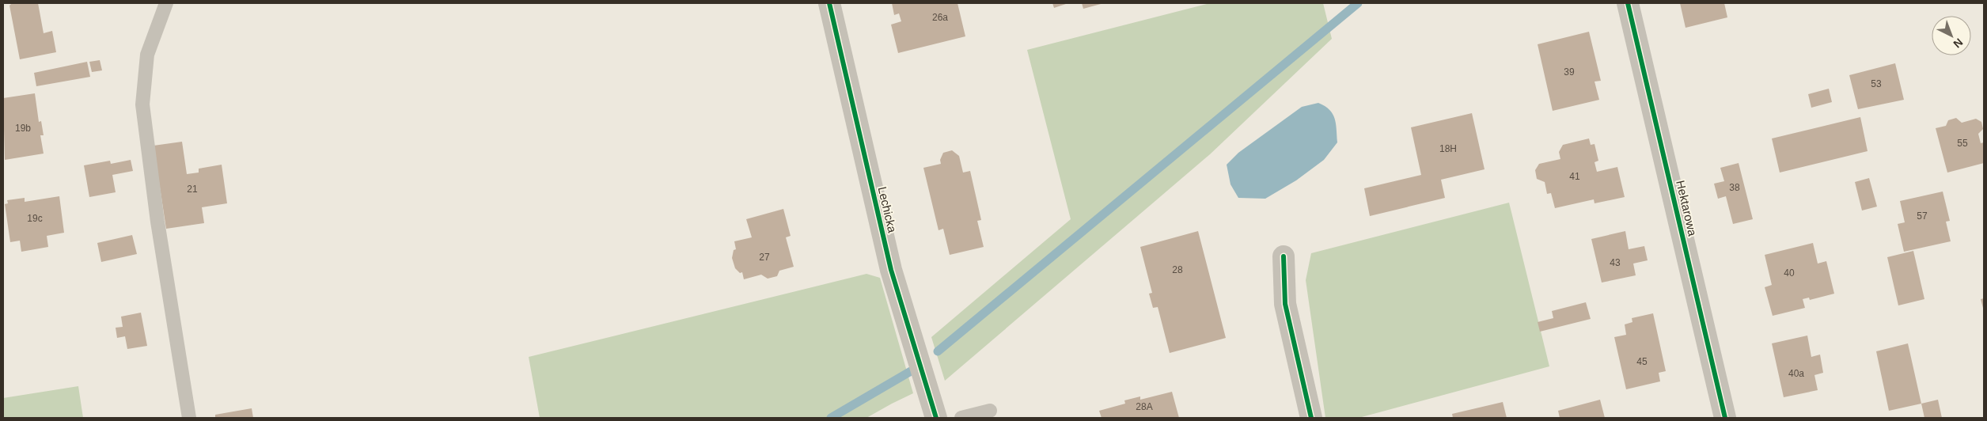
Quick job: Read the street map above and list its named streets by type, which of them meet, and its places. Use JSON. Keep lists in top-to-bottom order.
{
  "streets": {
    "street": ["Hektarowa", "Lechicka"]
  },
  "house_numbers": [
    "26a",
    "39",
    "53",
    "19b",
    "55",
    "18H",
    "41",
    "38",
    "21",
    "57",
    "19c",
    "27",
    "43",
    "28",
    "40",
    "45",
    "40a",
    "28A"
  ],
  "north": "bottom right"
}
